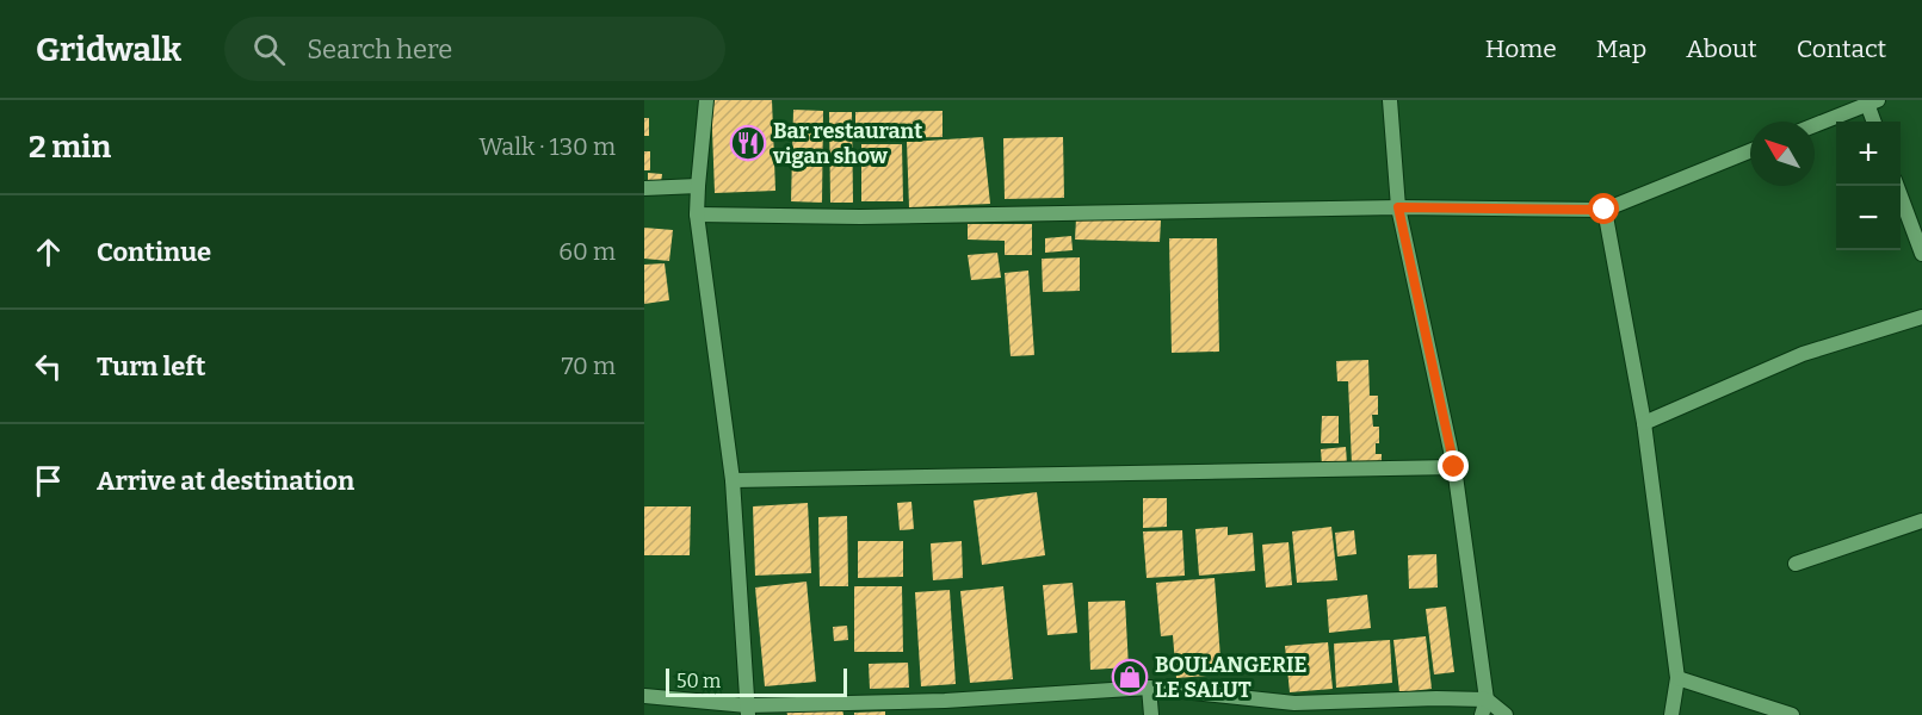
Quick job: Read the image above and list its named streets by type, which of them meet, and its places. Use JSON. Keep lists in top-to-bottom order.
{
  "places": {
    "restaurant": ["Bar restaurant vigan show"],
    "shop": ["BOULANGERIE LE SALUT"]
  },
  "scale_bar": "50 m",
  "north": "top left",
  "page": {
    "header": "Gridwalk",
    "search": "Search here",
    "nav": [
      "Home",
      "Map",
      "About",
      "Contact"
    ],
    "heading": ["2 min", "Walk · 130 m"],
    "map_buttons": ["+", "−"],
    "list": [
      ["Continue", "60 m"],
      ["Turn left", "70 m"],
      "Arrive at destination"
    ],
    "scale": "50 m"
  }
}
